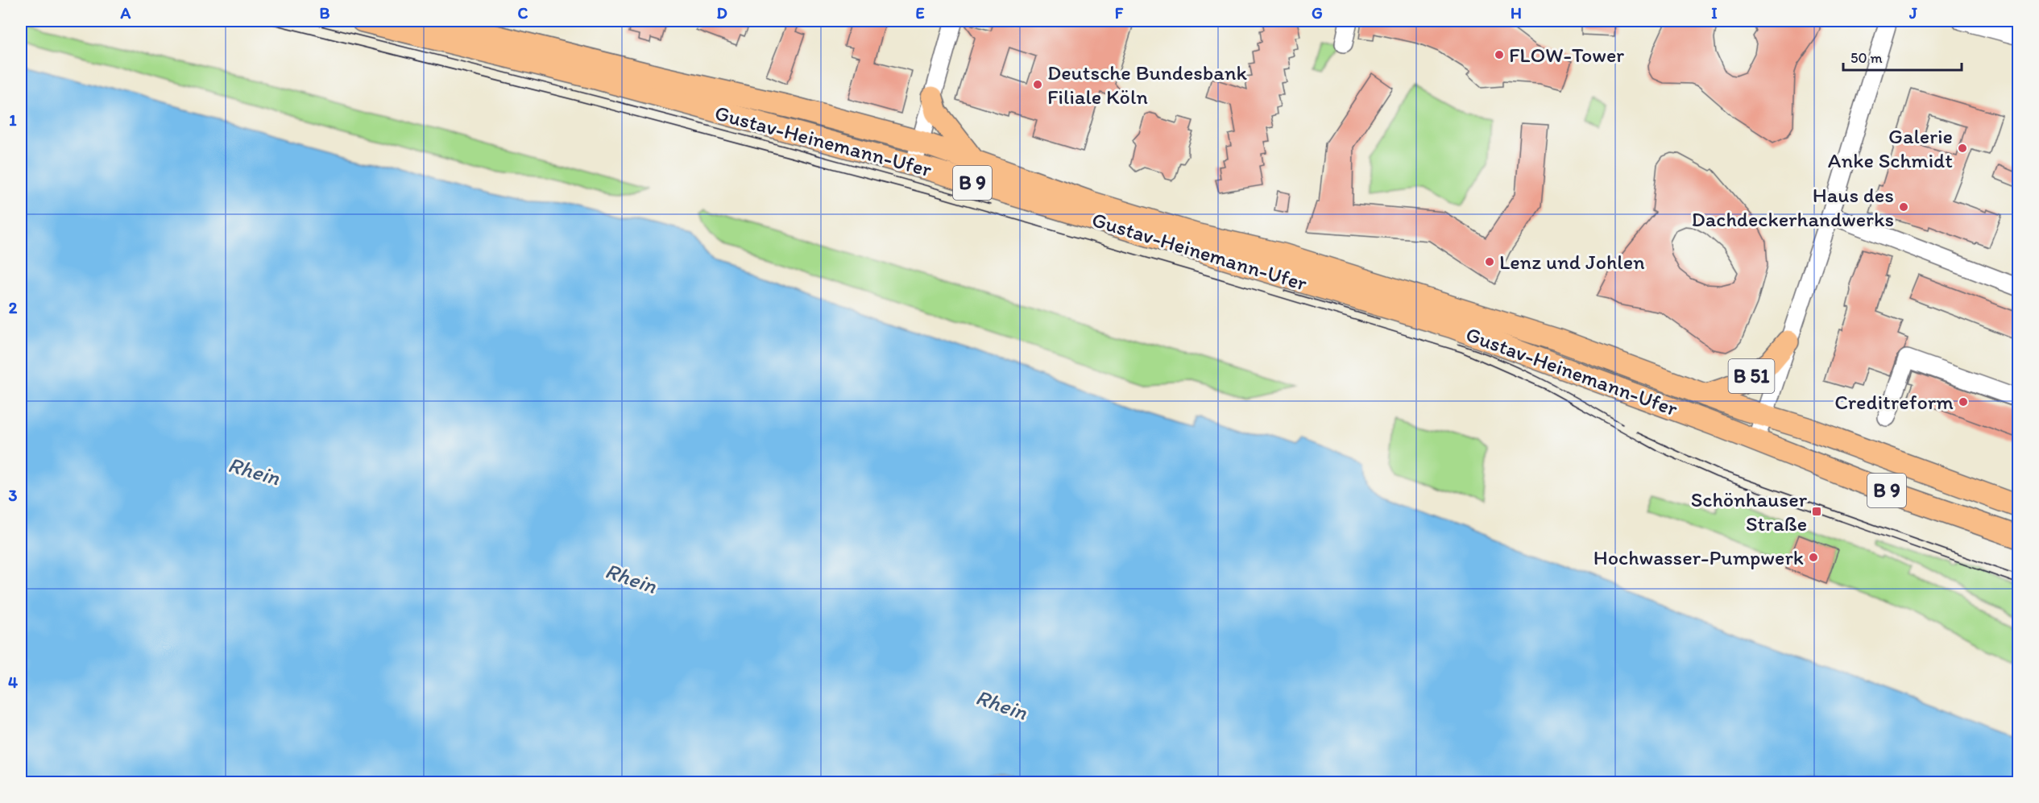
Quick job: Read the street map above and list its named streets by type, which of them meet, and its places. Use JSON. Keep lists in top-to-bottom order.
{
  "streets": {
    "main road": ["Gustav-Heinemann-Ufer", "B 9", "B 51"]
  },
  "crossings": [
    ["Gustav-Heinemann-Ufer", "B 51"]
  ],
  "water": ["Rhein"],
  "places": {
    "other": [
      "FLOW-Tower",
      "Deutsche Bundesbank Filiale Köln",
      "Galerie Anke Schmidt",
      "Haus des Dachdeckerhandwerks",
      "Lenz und Johlen",
      "Creditreform",
      "Hochwasser-Pumpwerk"
    ],
    "transit": ["Schönhauser Straße"]
  },
  "scale_bar": "50 m",
  "grid": {
    "columns": [
      "A",
      "B",
      "C",
      "D",
      "E",
      "F",
      "G",
      "H",
      "I",
      "J"
    ],
    "rows": [
      "1",
      "2",
      "3",
      "4"
    ]
  }
}
